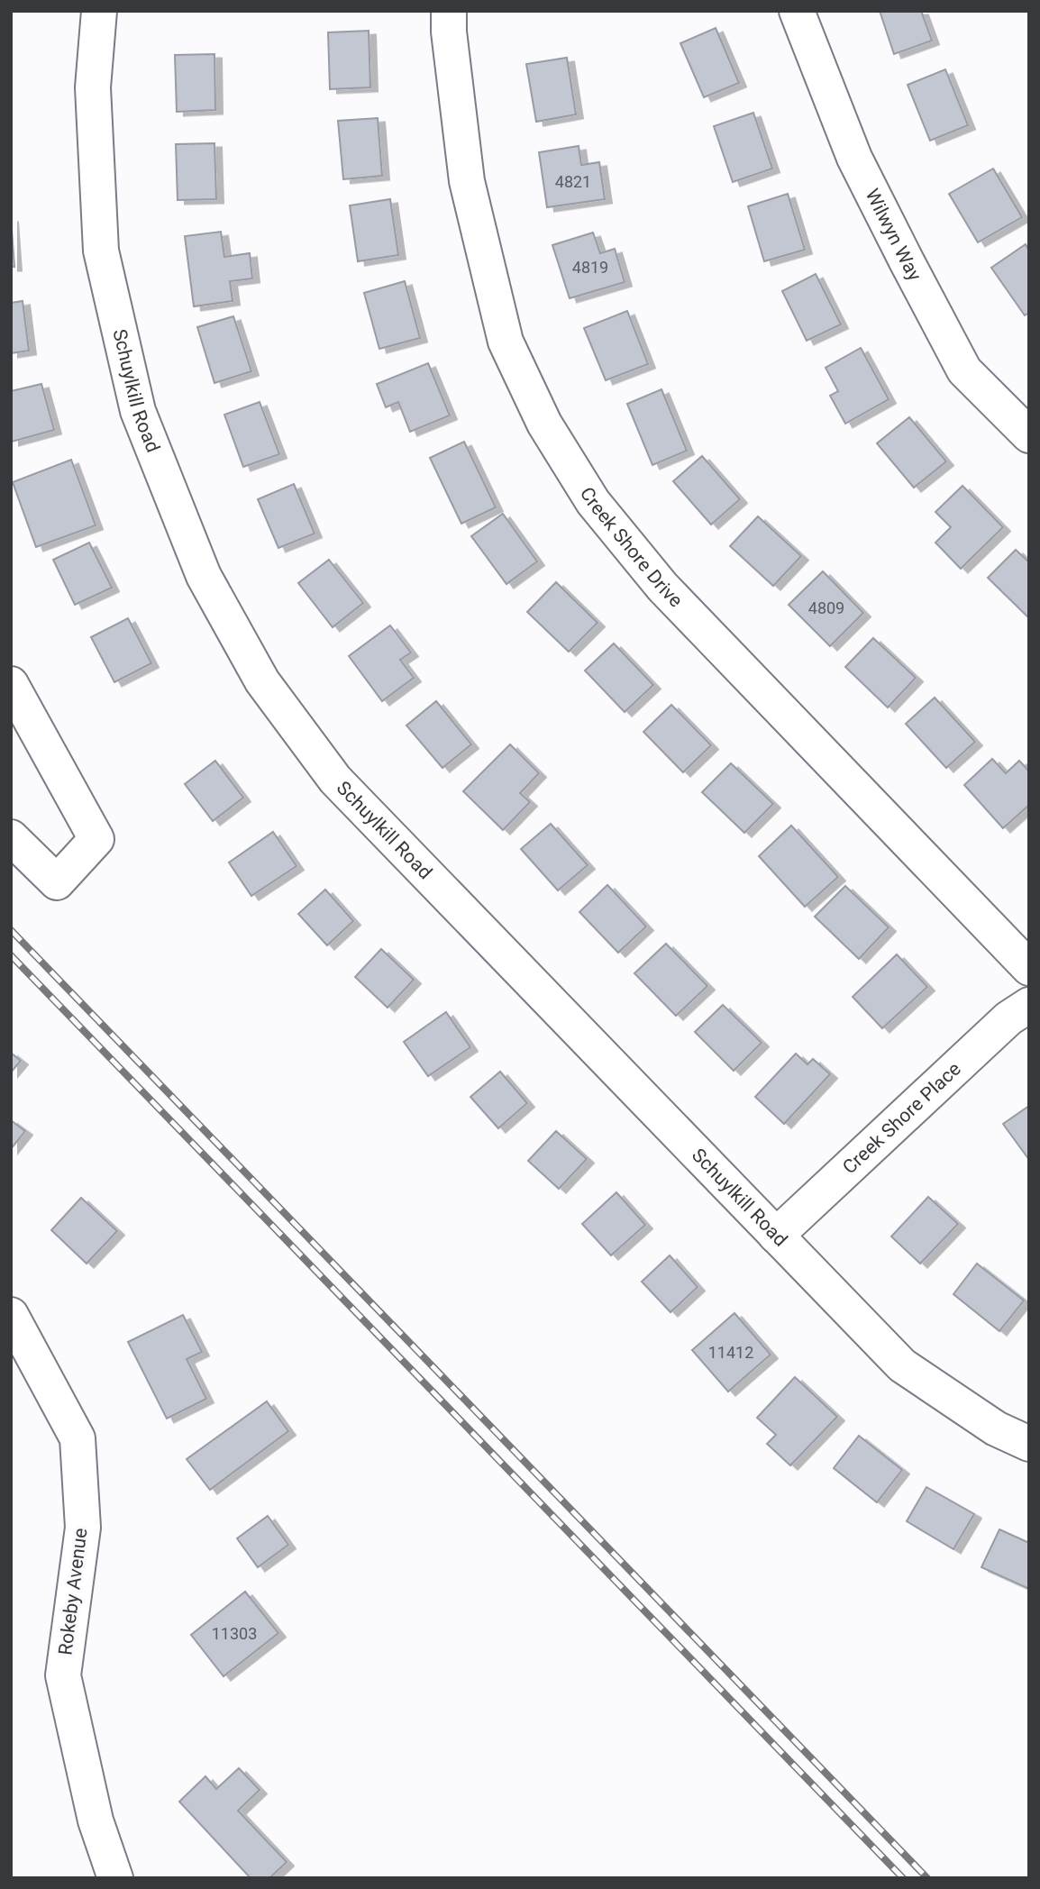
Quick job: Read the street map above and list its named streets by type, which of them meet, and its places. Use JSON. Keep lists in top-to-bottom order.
{
  "streets": {
    "street": [
      "Wilwyn Way",
      "Schuylkill Road",
      "Creek Shore Drive",
      "Creek Shore Place",
      "Rokeby Avenue"
    ]
  },
  "crossings": [
    ["Schuylkill Road", "Creek Shore Place"]
  ],
  "house_numbers": [
    "4821",
    "4819",
    "4809",
    "11412",
    "11303"
  ]
}
